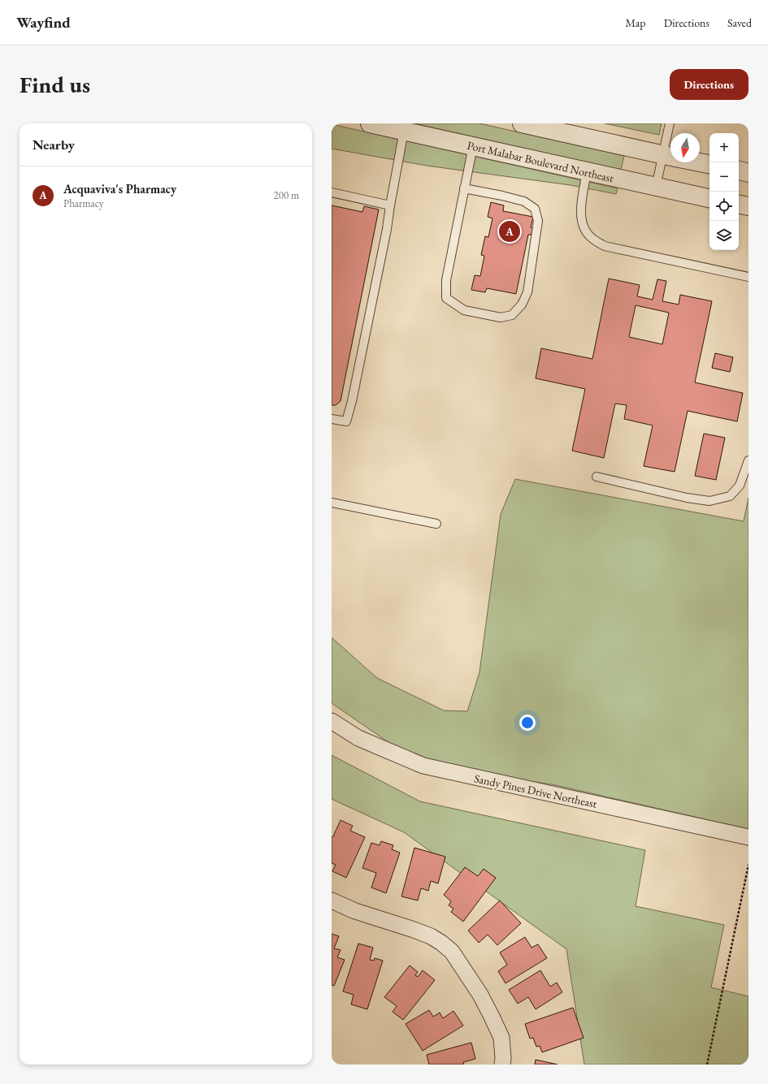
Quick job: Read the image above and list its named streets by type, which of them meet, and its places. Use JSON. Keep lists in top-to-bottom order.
{
  "streets": {
    "street": ["Port Malabar Boulevard Northeast", "Sandy Pines Drive Northeast"]
  },
  "north": "bottom",
  "page": {
    "header": "Wayfind",
    "nav": ["Map", "Directions", "Saved"],
    "buttons": "Directions",
    "title": "Find us",
    "heading": "Nearby",
    "map_buttons": ["+", "−"],
    "list": [
      {
        "mark": "A",
        "name": "Acquaviva's Pharmacy",
        "note": "Pharmacy",
        "value": "200 m"
      }
    ],
    "pins": "A"
  }
}
